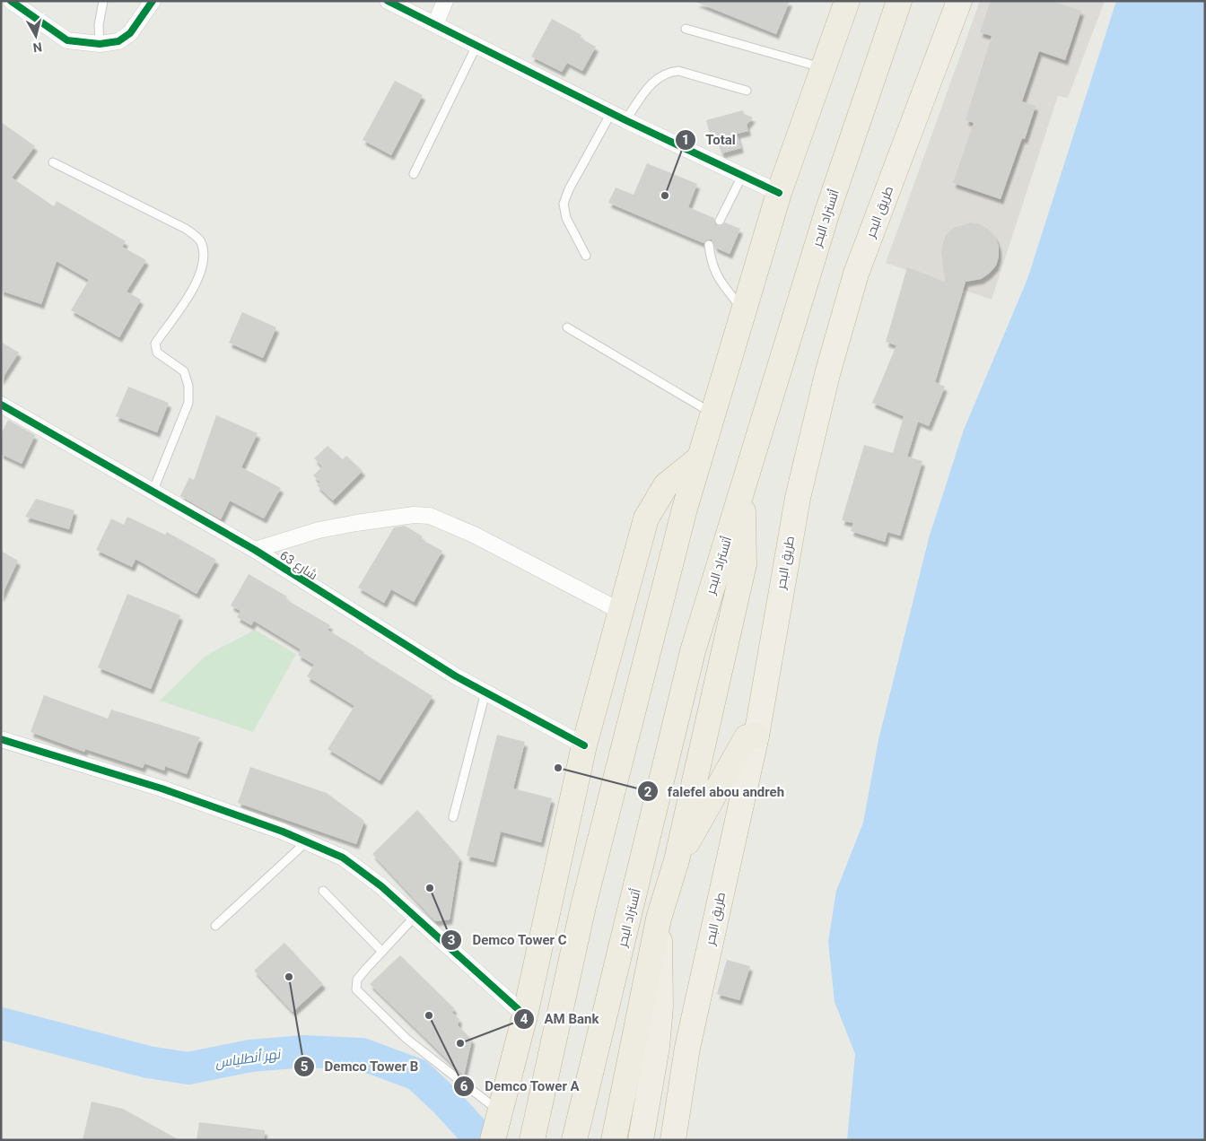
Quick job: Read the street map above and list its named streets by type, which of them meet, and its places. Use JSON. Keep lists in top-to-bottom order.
{
  "streets": {
    "highway": ["طريق البحر", "أتستراد البحر"],
    "street": ["شارع 63"]
  },
  "water": ["نهر أنطلياس"],
  "places": [
    "Total",
    "falefel abou andreh",
    "Demco Tower C",
    "Demco Tower B",
    "Demco Tower A",
    "AM Bank"
  ],
  "north": "bottom"
}
